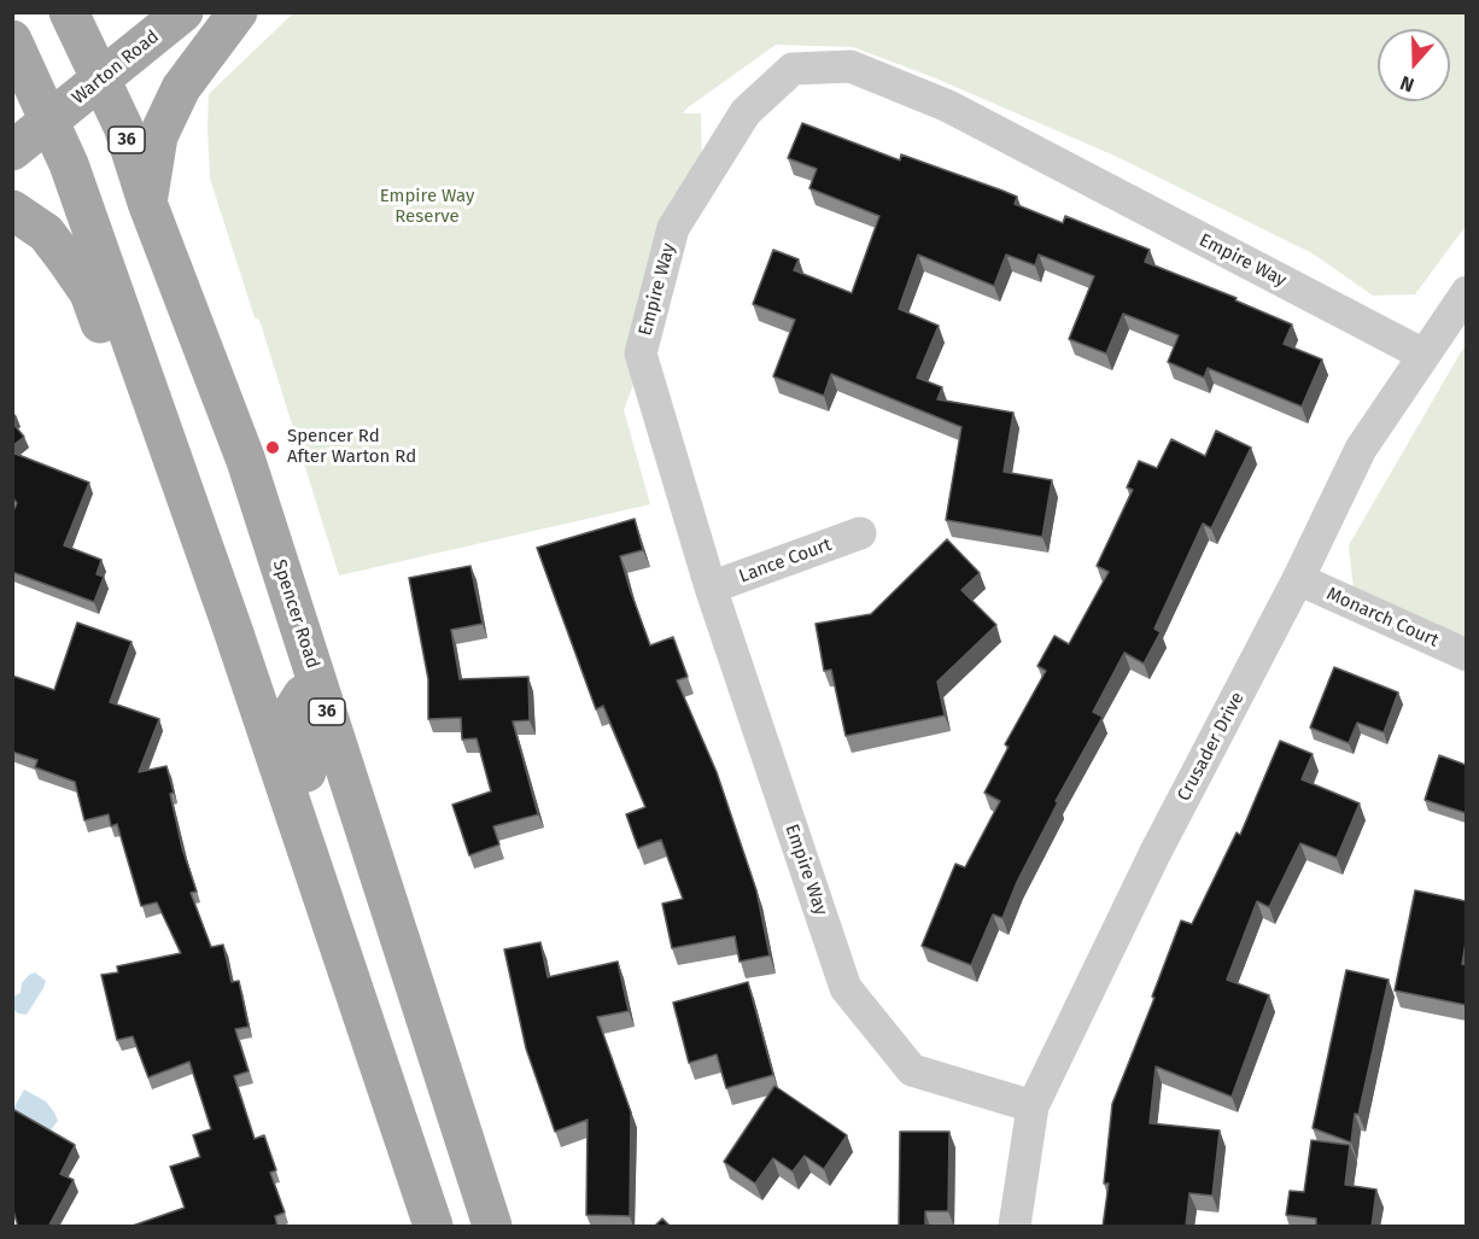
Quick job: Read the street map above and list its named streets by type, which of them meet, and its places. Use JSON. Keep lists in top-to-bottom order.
{
  "streets": {
    "main road": ["Warton Road", "36", "Spencer Road"],
    "street": [
      "Empire Way",
      "Lance Court",
      "Monarch Court",
      "Crusader Drive"
    ]
  },
  "crossings": [
    ["Warton Road", "Spencer Road"],
    ["Empire Way", "Lance Court"],
    ["Empire Way", "Crusader Drive"],
    ["Monarch Court", "Crusader Drive"]
  ],
  "parks": ["Empire Way Reserve"],
  "places": ["Spencer Rd After Warton Rd"],
  "north": "bottom"
}
